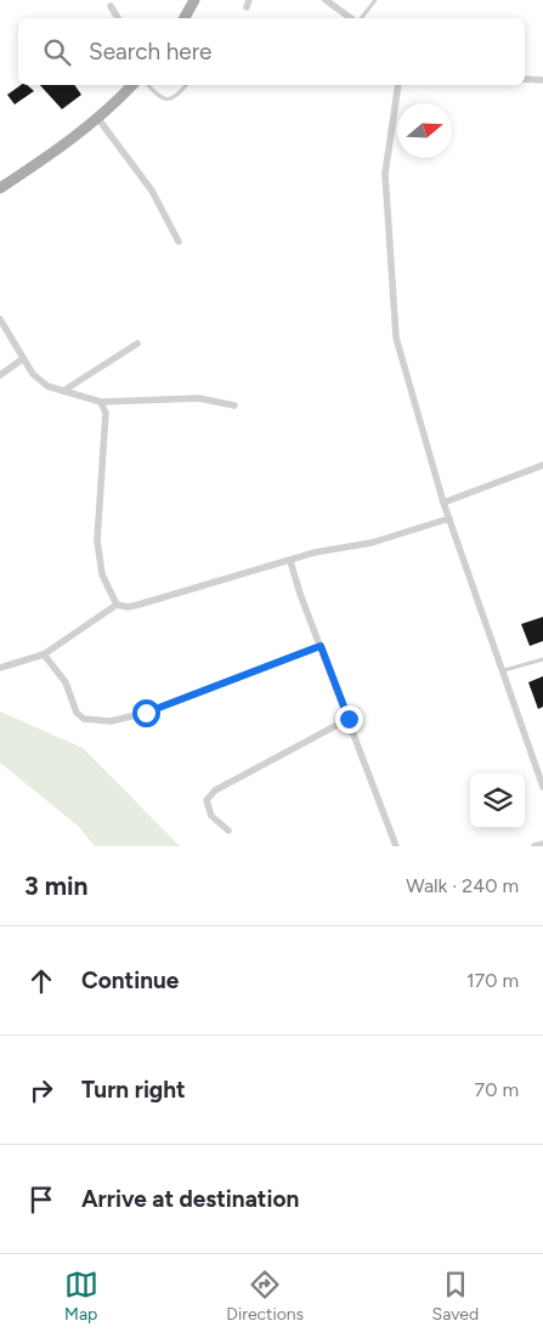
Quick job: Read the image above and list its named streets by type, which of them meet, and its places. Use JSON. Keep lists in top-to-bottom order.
{
  "north": "right",
  "page": {
    "search": "Search here",
    "heading": ["3 min", "Walk · 240 m"],
    "list": [
      ["Continue", "170 m"],
      ["Turn right", "70 m"],
      "Arrive at destination"
    ],
    "nav": ["Map", "Directions", "Saved"]
  }
}
